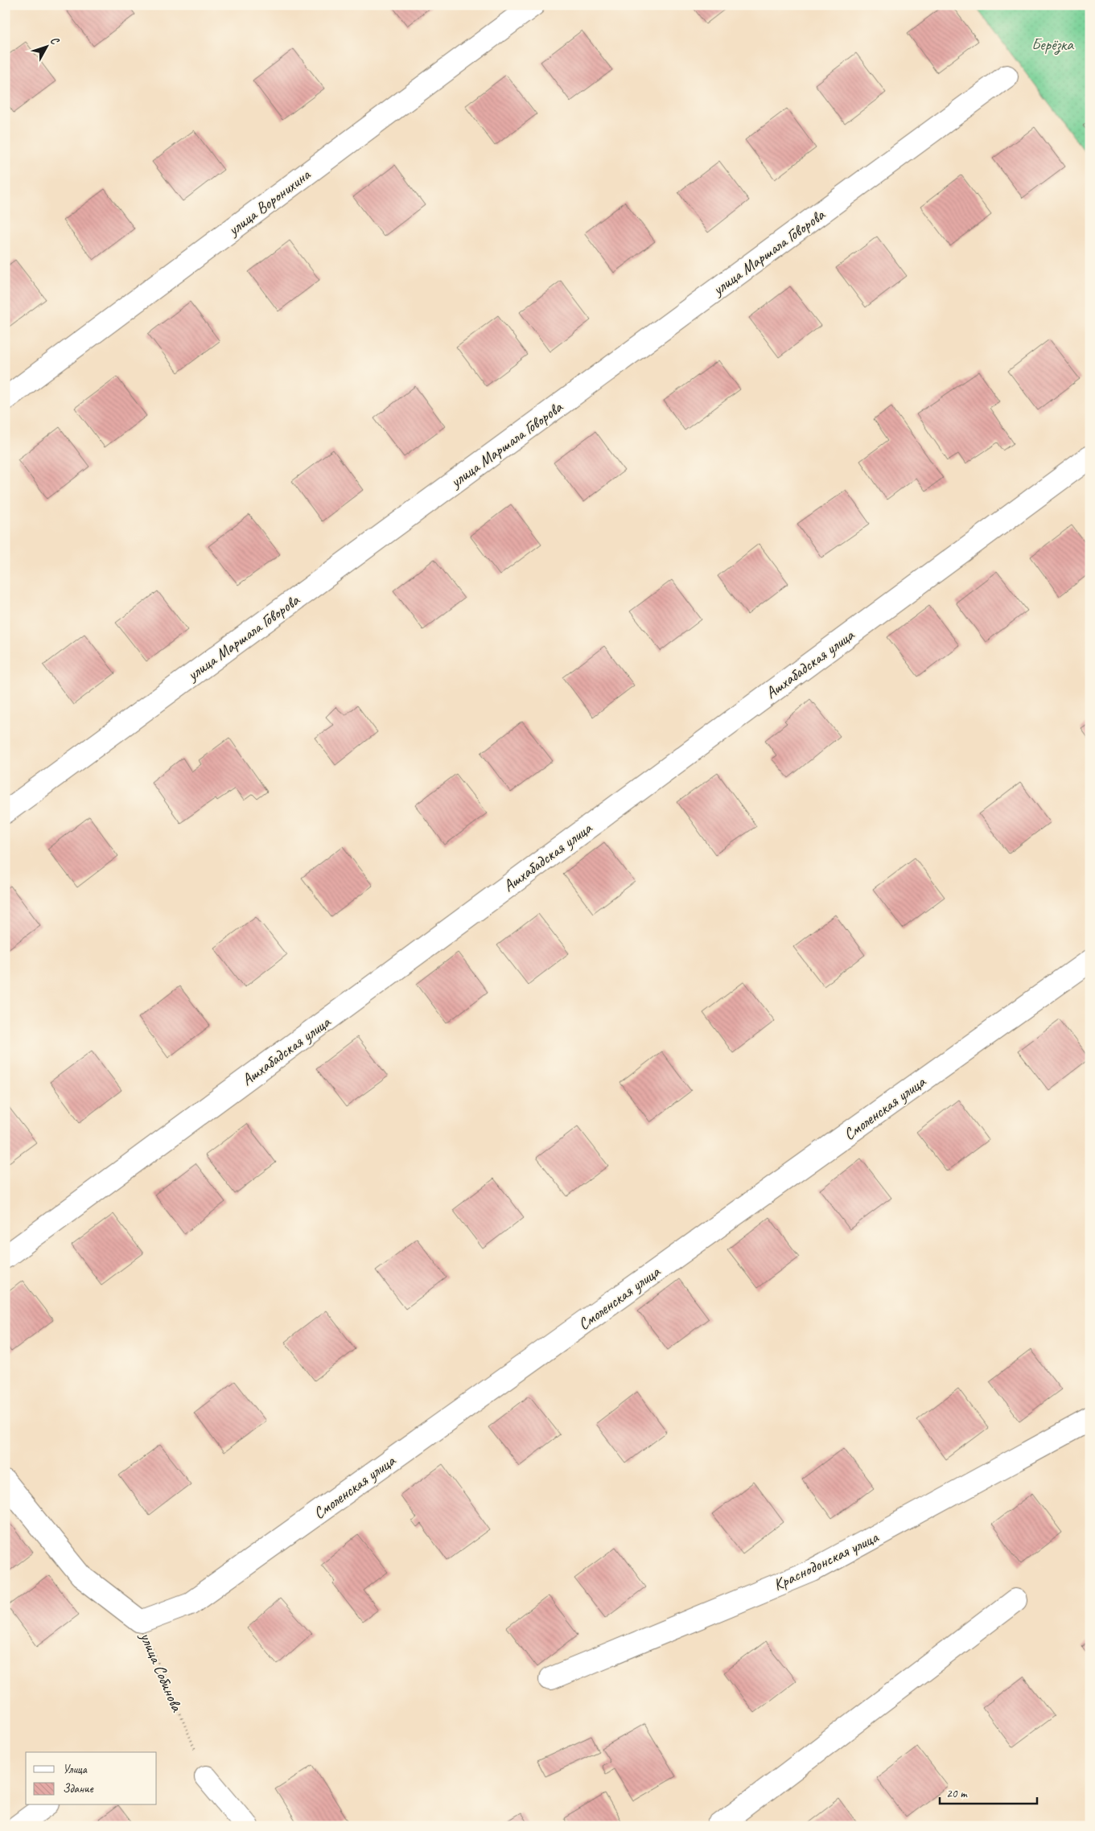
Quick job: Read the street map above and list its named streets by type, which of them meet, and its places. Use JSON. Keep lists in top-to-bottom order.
{
  "streets": {
    "street": [
      "улица Воронихина",
      "улица Маршала Говорова",
      "Ашхабадская улица",
      "Смоленская улица",
      "Краснодонская улица",
      "улица Собинова"
    ]
  },
  "crossings": [
    ["Смоленская улица", "улица Собинова"]
  ],
  "parks": ["Берёзка"],
  "legend": ["Улица", "Здание"],
  "scale_bar": "20 m",
  "north": "top right"
}
